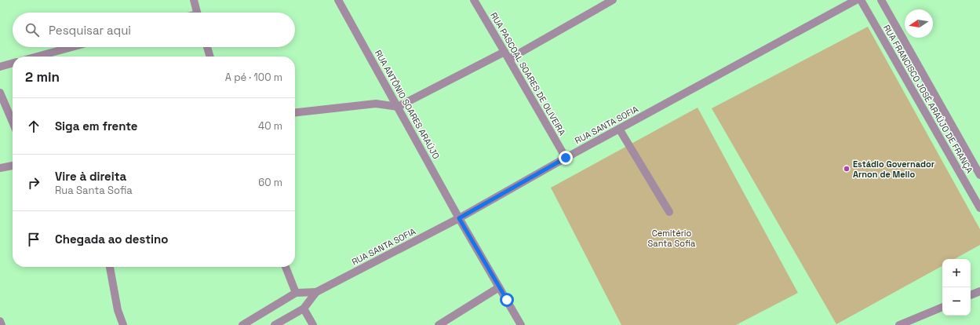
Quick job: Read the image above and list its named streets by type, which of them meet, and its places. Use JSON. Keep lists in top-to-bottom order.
{
  "streets": {
    "street": [
      "RUA PASCOAL SOARES DE OLIVEIRA",
      "RUA FRANCISCO JOSÉ ARAÚJO DE FRANÇA",
      "RUA ANTÔNIO SOARES ARAÚJO",
      "RUA SANTA SOFIA"
    ]
  },
  "crossings": [
    ["RUA PASCOAL SOARES DE OLIVEIRA", "RUA SANTA SOFIA"],
    ["RUA ANTÔNIO SOARES ARAÚJO", "RUA SANTA SOFIA"]
  ],
  "parks": ["Cemitério Santa Sofia"],
  "places": ["Estádio Governador Arnon de Mello"],
  "north": "left",
  "page": {
    "search": "Pesquisar aqui",
    "heading": ["2 min", "A pé · 100 m"],
    "list": [
      ["Siga em frente", "40 m"],
      ["Vire à direita", "Rua Santa Sofia", "60 m"],
      "Chegada ao destino"
    ],
    "map_buttons": ["+", "−"]
  }
}
